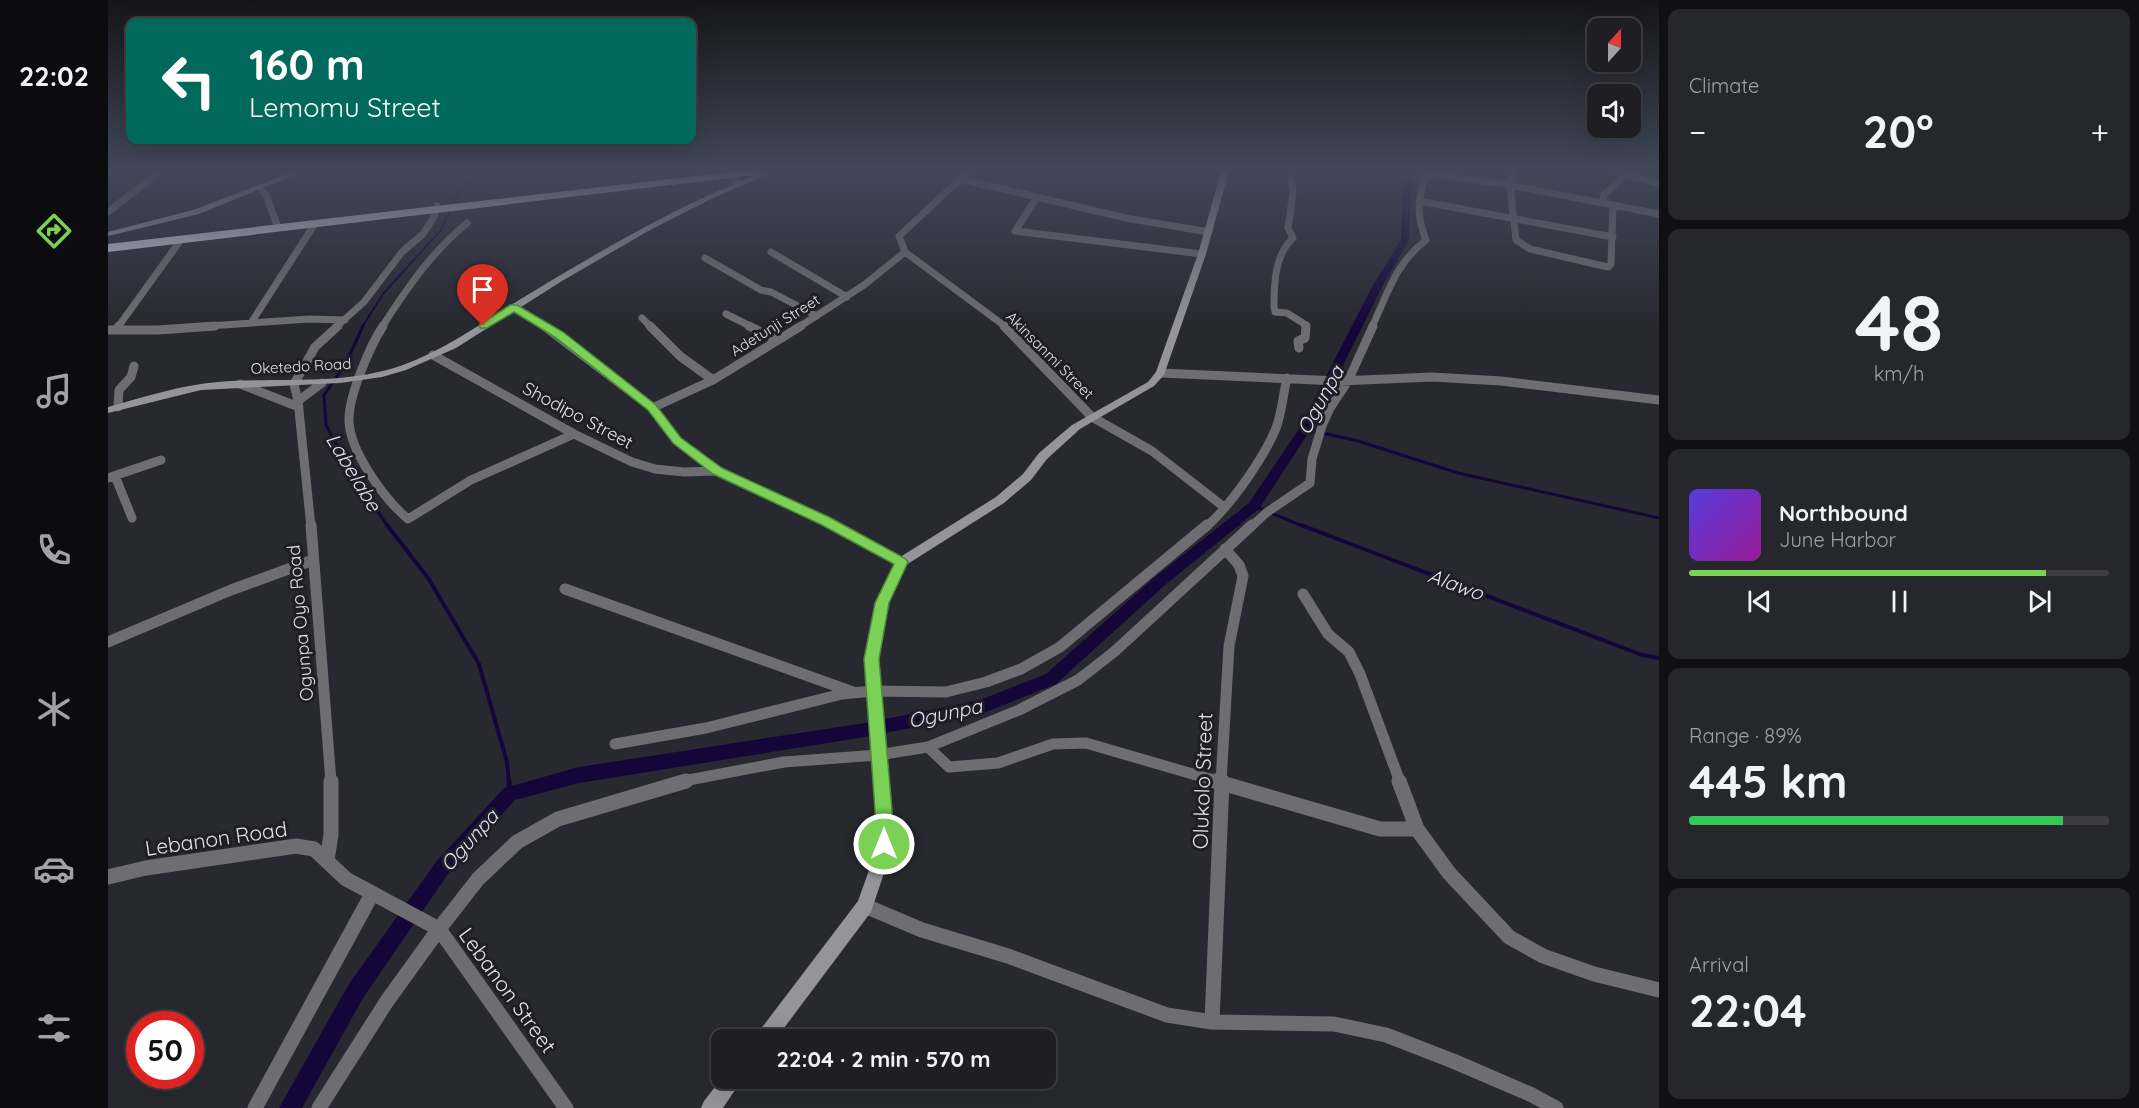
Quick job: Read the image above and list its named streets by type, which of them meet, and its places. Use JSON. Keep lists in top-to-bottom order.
{
  "streets": {
    "main road": ["Oketedo Road"],
    "street": [
      "Adetunji Street",
      "Akinsanmi Street",
      "Shodipo Street",
      "Ogunpa Oyo Road",
      "Olukolo Street",
      "Lebanon Road",
      "Lebanon Street"
    ]
  },
  "crossings": [
    ["Adetunji Street", "Akinsanmi Street"],
    ["Oketedo Road", "Shodipo Street"],
    ["Oketedo Road", "Ogunpa Oyo Road"],
    ["Ogunpa Oyo Road", "Lebanon Road"],
    ["Ogunpa Oyo Road", "Lebanon Street"],
    ["Lebanon Road", "Lebanon Street"]
  ],
  "water": ["Ogunpa", "Labelabe", "Alawo"],
  "north": "top",
  "page": {
    "tabs": "22:02",
    "tile": [
      "Climate",
      ["48", "km/h"],
      ["Range · 89%", "445 km"],
      ["Arrival", "22:04"]
    ],
    "turn": ["160 m", "Lemomu Street"],
    "heat": ["−", "20°", "+"],
    "song": ["Northbound", "June Harbor"],
    "limit": "50",
    "trip": "22:04 · 2 min · 570 m"
  }
}
